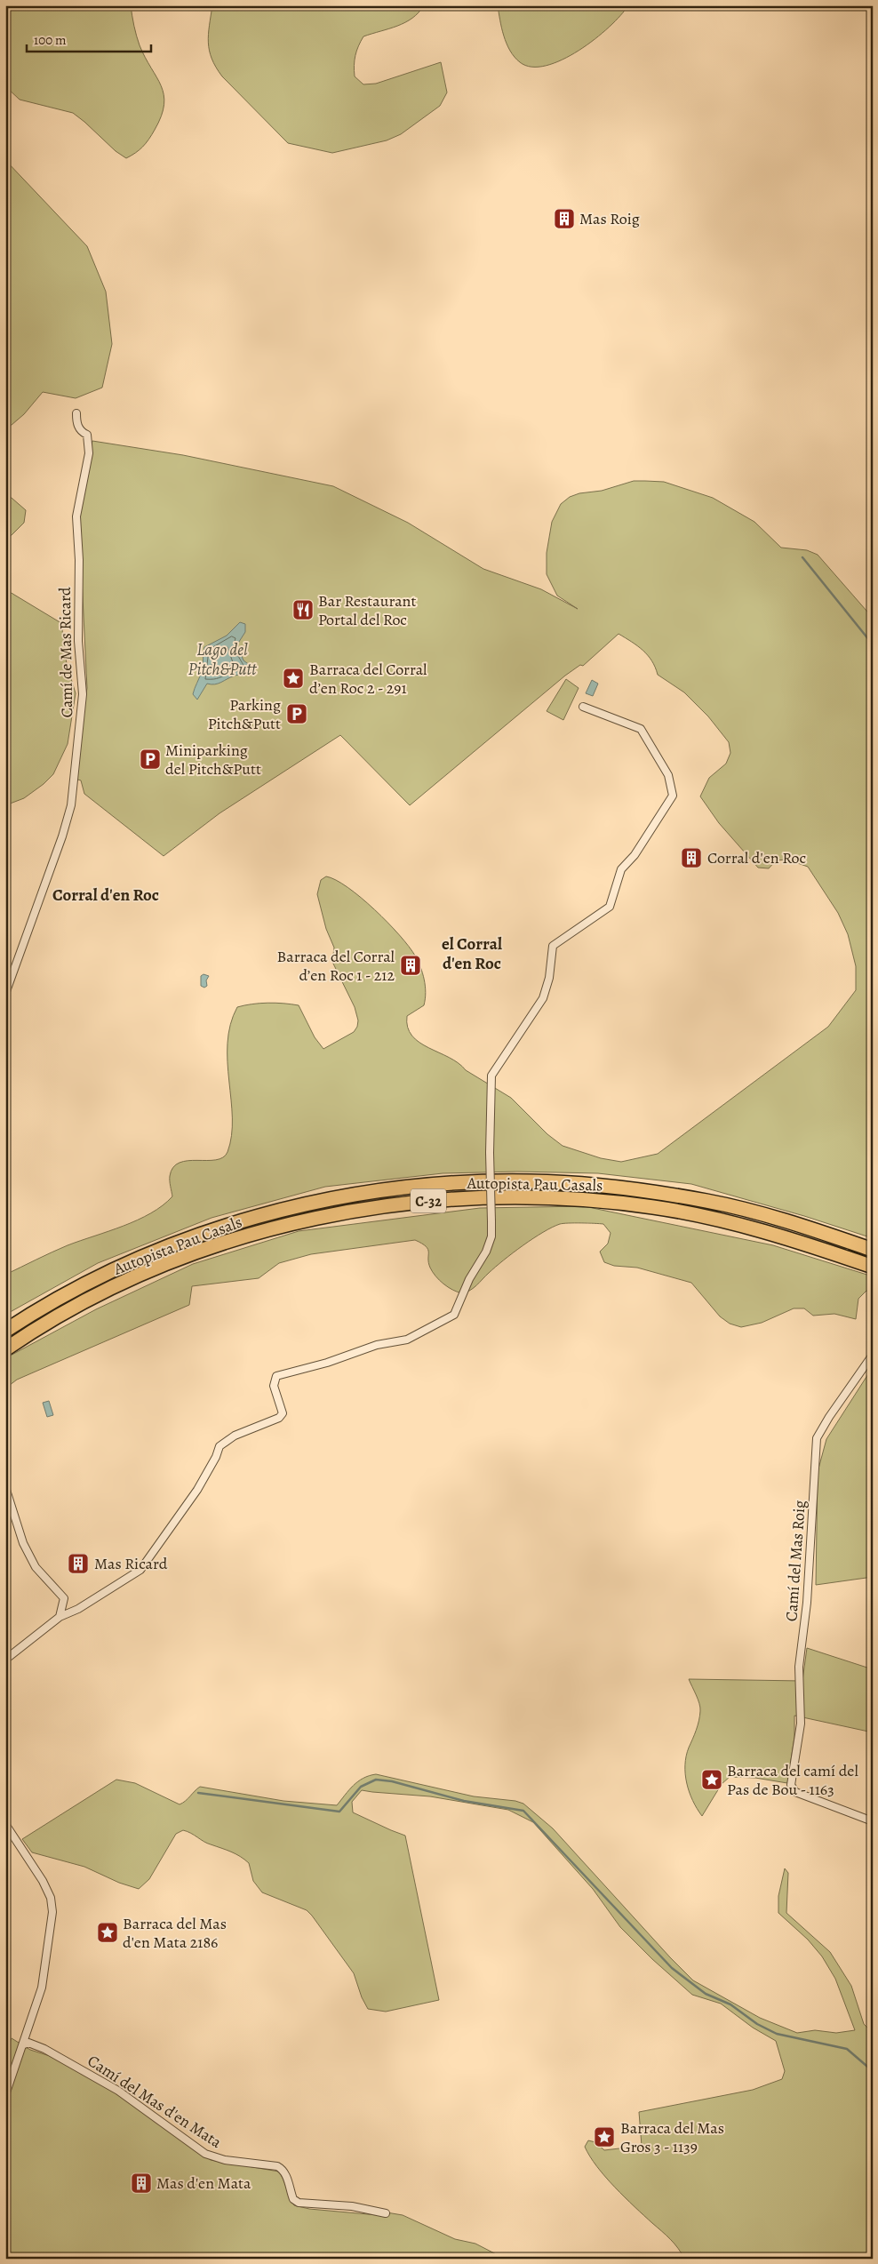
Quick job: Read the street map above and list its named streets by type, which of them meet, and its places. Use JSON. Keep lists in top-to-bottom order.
{
  "streets": {
    "highway": ["Autopista Pau Casals", "C-32"],
    "street": ["Camí de Mas Ricard", "Camí del Mas Roig", "Camí del Mas d'en Mata"]
  },
  "districts": ["Corral d'en Roc", "el Corral d'en Roc"],
  "water": ["Lago del Pitch&Putt"],
  "places": {
    "building": [
      "Mas Roig",
      "Corral d'en Roc",
      "Barraca del Corral d’en Roc 1 - 212",
      "Mas Ricard",
      "Mas d'en Mata"
    ],
    "restaurant": ["Bar Restaurant Portal del Roc"],
    "place": [
      "Barraca del Corral d’en Roc 2 - 291",
      "Barraca del camí del Pas de Bou - 1163",
      "Barraca del Mas d'en Mata 2186",
      "Barraca del Mas Gros 3 - 1139"
    ],
    "parking": ["Parking Pitch&Putt", "Miniparking del Pitch&Putt"]
  },
  "scale_bar": "100 m"
}
